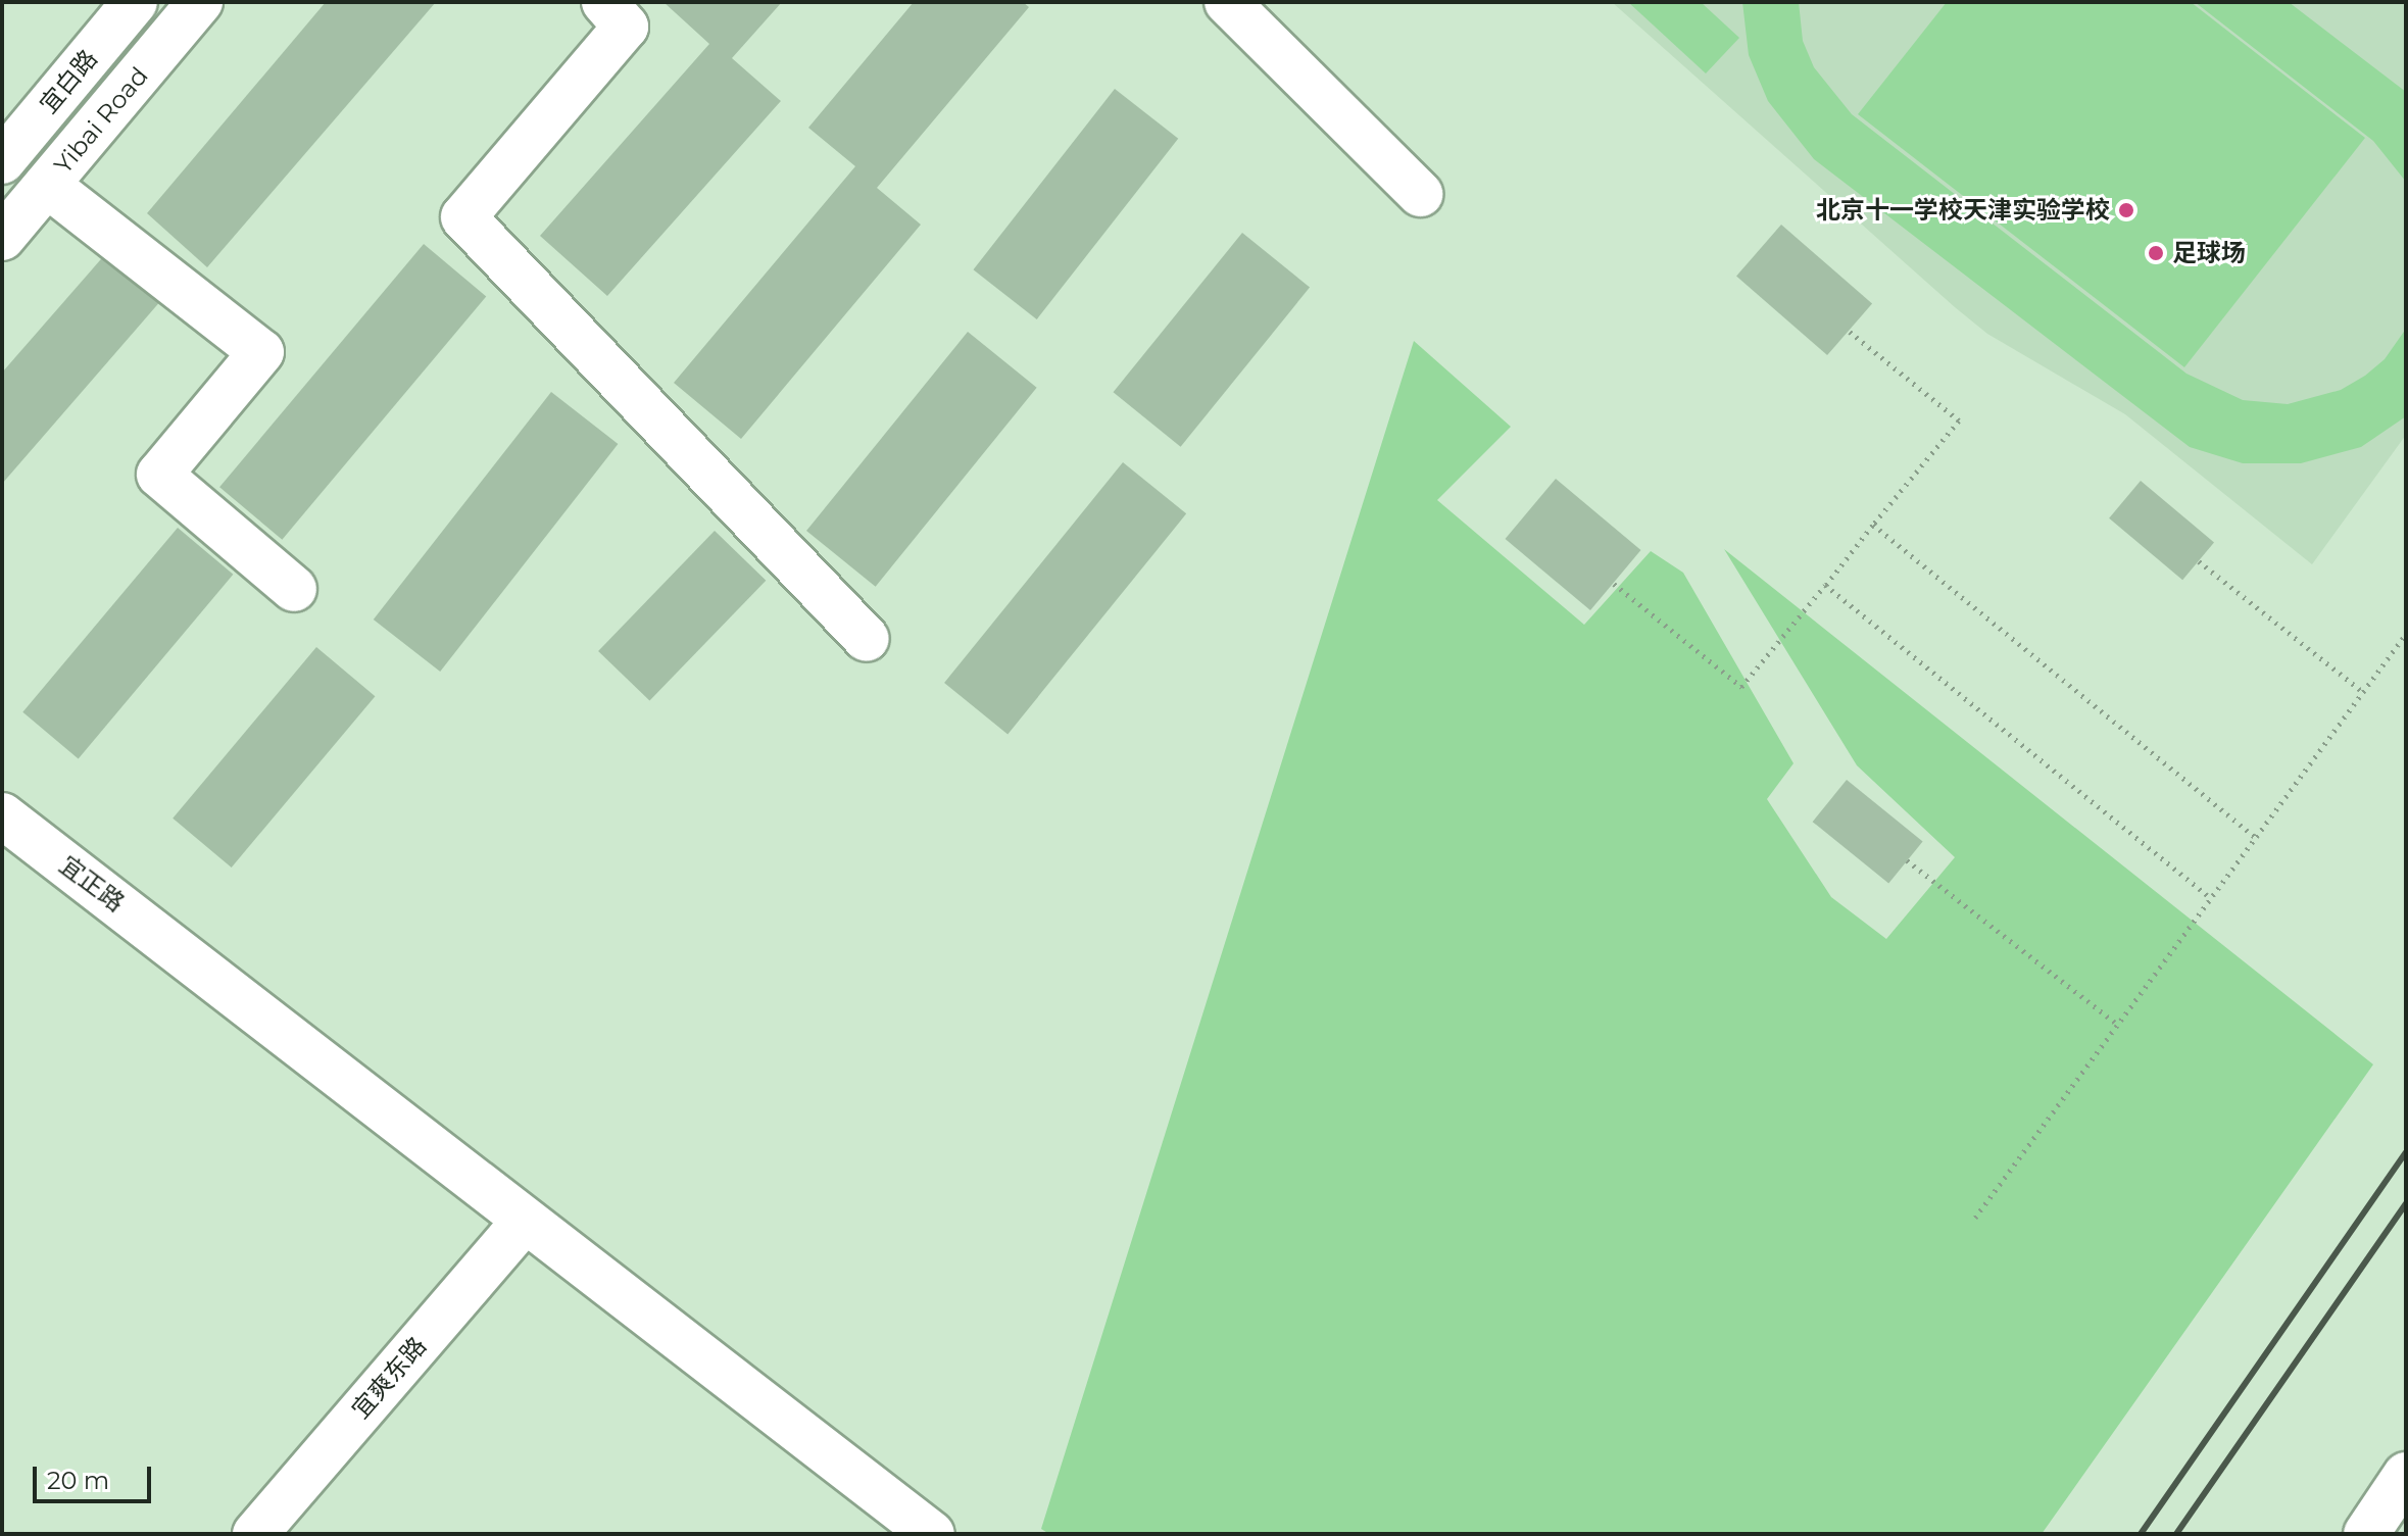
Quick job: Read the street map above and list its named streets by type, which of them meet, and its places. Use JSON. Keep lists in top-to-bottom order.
{
  "streets": {
    "street": [
      "宜白路",
      "Yibai Road",
      "宜正路",
      "宜爽东路"
    ]
  },
  "crossings": [
    ["宜正路", "宜爽东路"]
  ],
  "places": ["北京十一学校天津实验学校", "足球场"],
  "scale_bar": "20 m"
}
